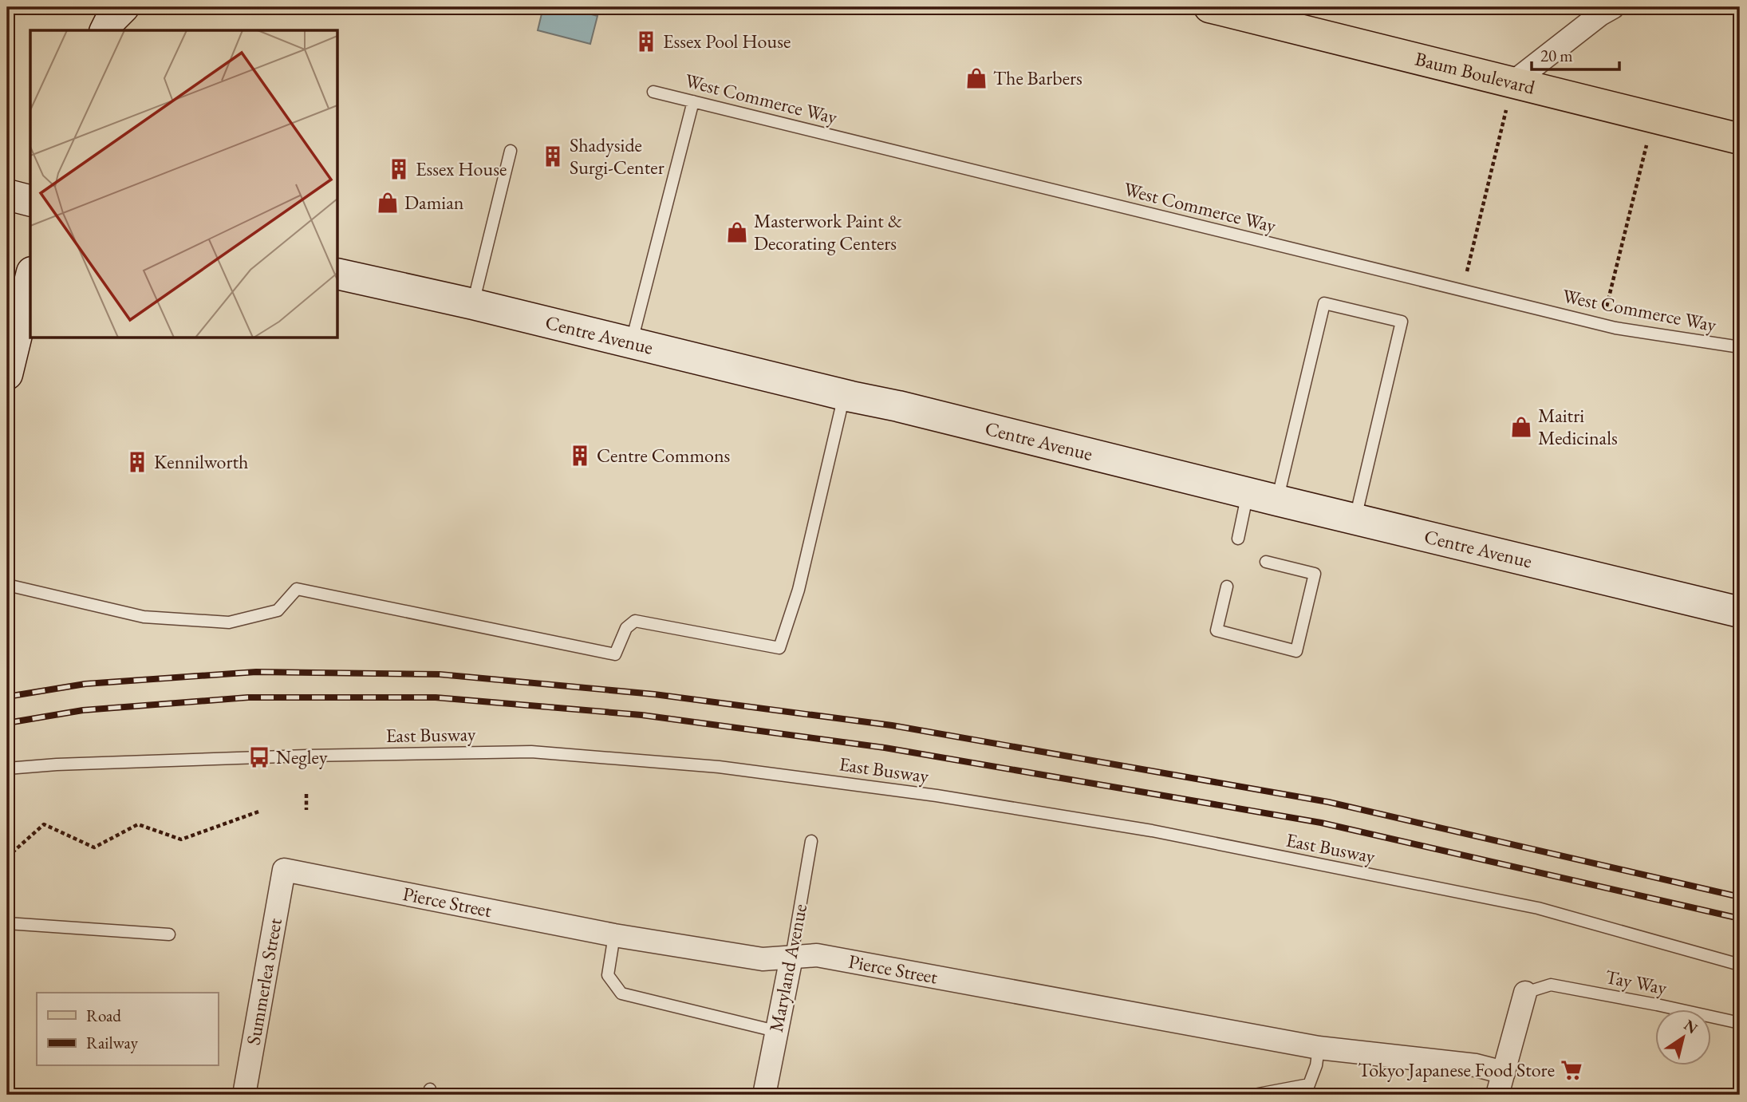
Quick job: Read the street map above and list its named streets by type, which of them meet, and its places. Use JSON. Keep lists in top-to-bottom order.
{
  "streets": {
    "main road": ["Baum Boulevard", "Centre Avenue"],
    "street": ["Pierce Street", "Maryland Avenue", "Summerlea Street"],
    "lane": ["West Commerce Way", "East Busway", "Tay Way"]
  },
  "crossings": [
    ["Pierce Street", "Maryland Avenue"],
    ["Pierce Street", "Summerlea Street"]
  ],
  "places": {
    "building": [
      "Essex Pool House",
      "Shadyside Surgi-Center",
      "Essex House",
      "Centre Commons",
      "Kennilworth"
    ],
    "shop": [
      "The Barbers",
      "Damian",
      "Masterwork Paint & Decorating Centers",
      "Maitri Medicinals"
    ],
    "bus stop": ["Negley"],
    "supermarket": ["Tokyo Japanese Food Store"]
  },
  "legend": ["Road", "Railway"],
  "scale_bar": "20 m",
  "north": "top right"
}
